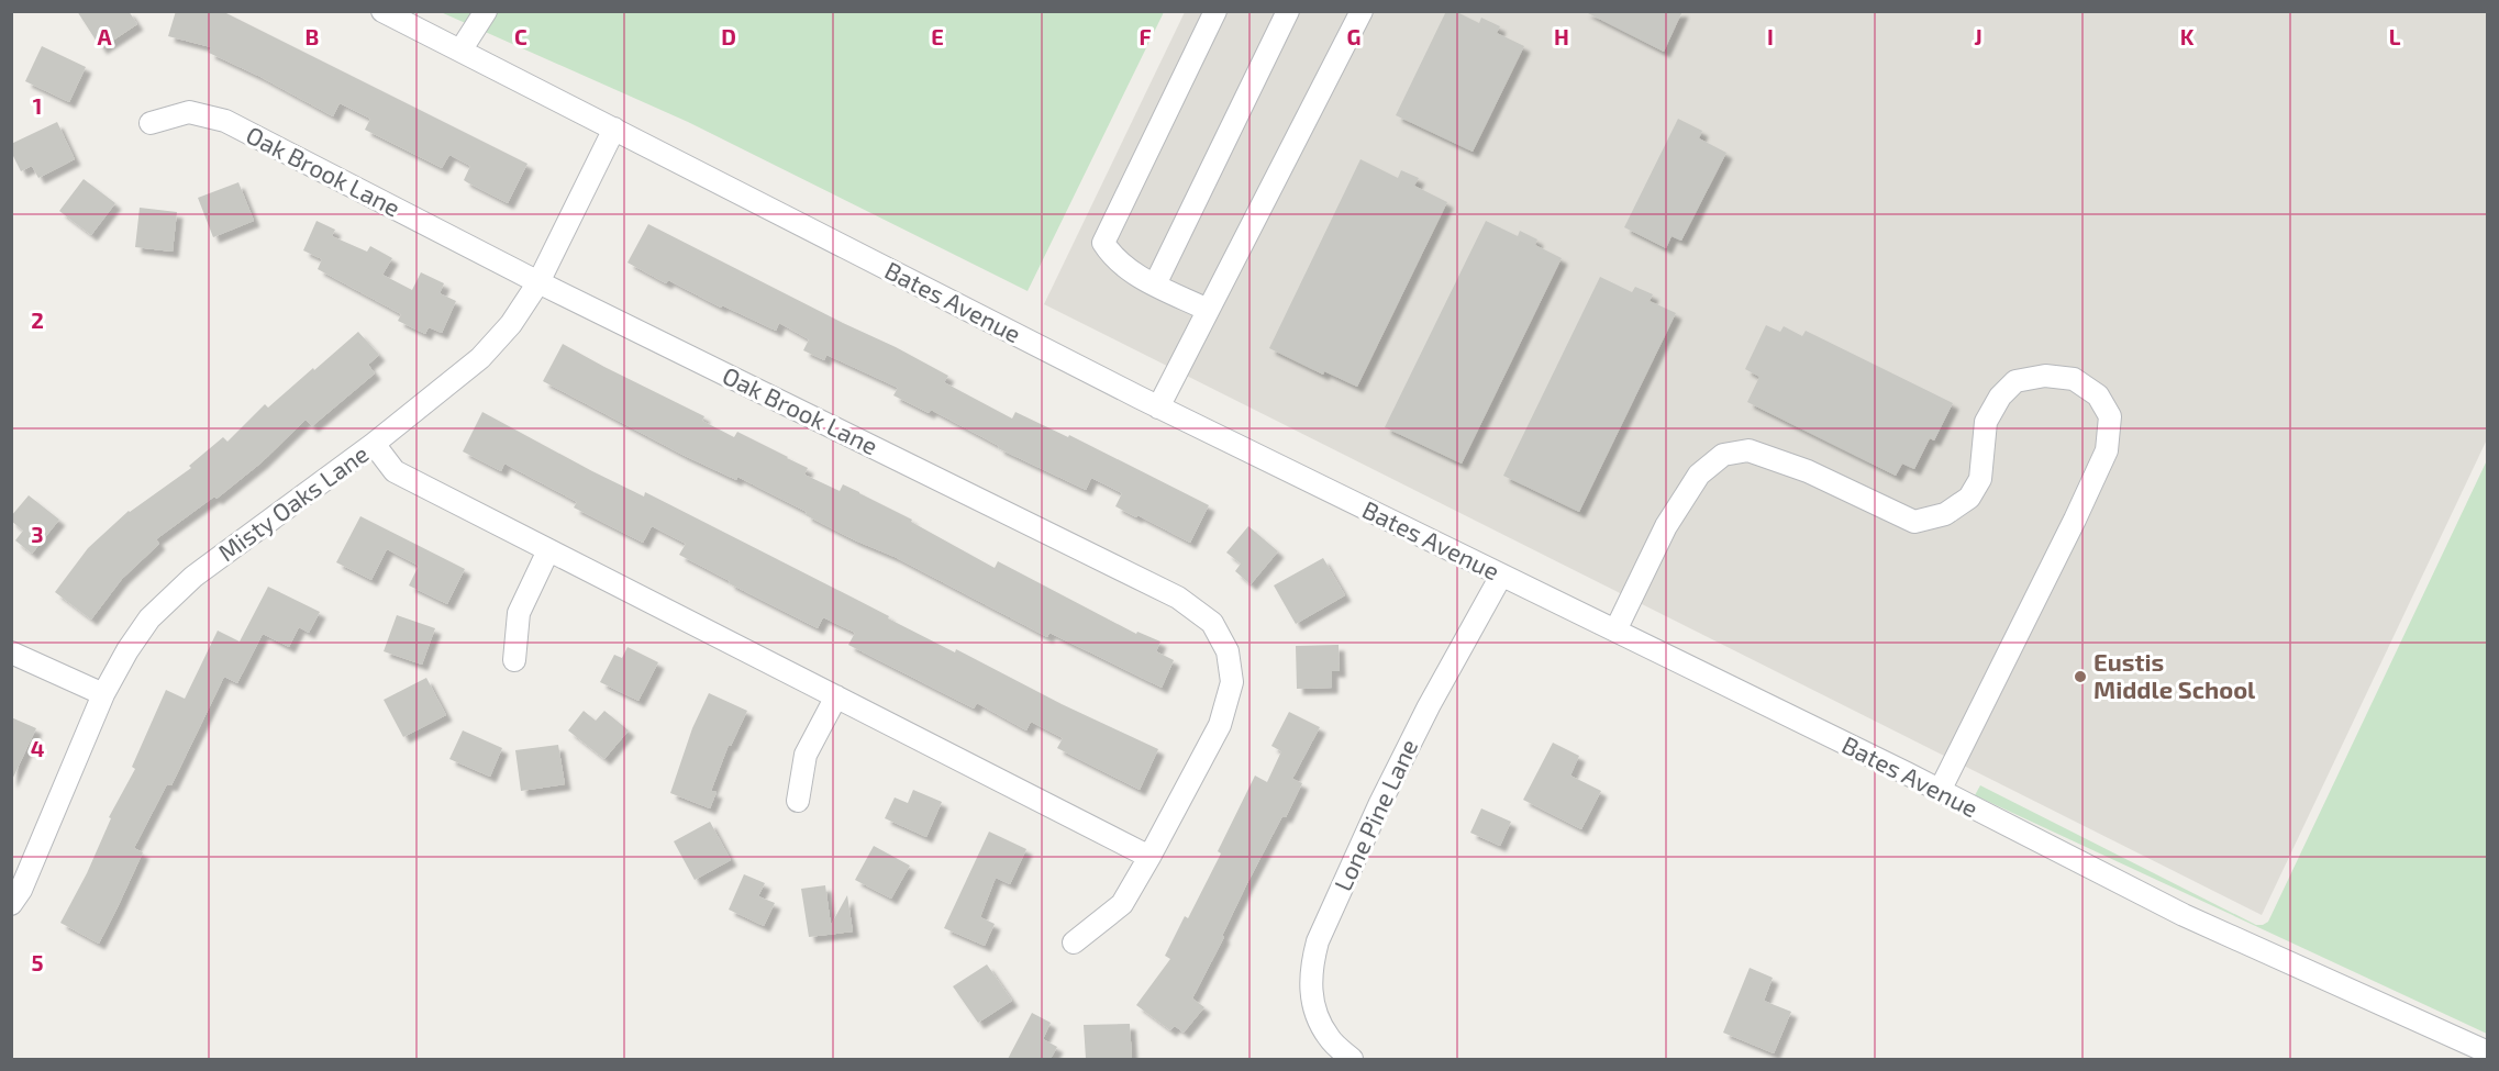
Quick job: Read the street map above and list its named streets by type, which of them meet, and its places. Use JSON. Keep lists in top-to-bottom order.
{
  "streets": {
    "street": [
      "Oak Brook Lane",
      "Bates Avenue",
      "Misty Oaks Lane",
      "Lone Pine Lane"
    ]
  },
  "crossings": [
    ["Oak Brook Lane", "Misty Oaks Lane"],
    ["Bates Avenue", "Misty Oaks Lane"],
    ["Bates Avenue", "Lone Pine Lane"]
  ],
  "places": ["Eustis Middle School"],
  "grid": {
    "columns": [
      "A",
      "B",
      "C",
      "D",
      "E",
      "F",
      "G",
      "H",
      "I",
      "J",
      "K",
      "L"
    ],
    "rows": [
      "1",
      "2",
      "3",
      "4",
      "5"
    ]
  }
}
